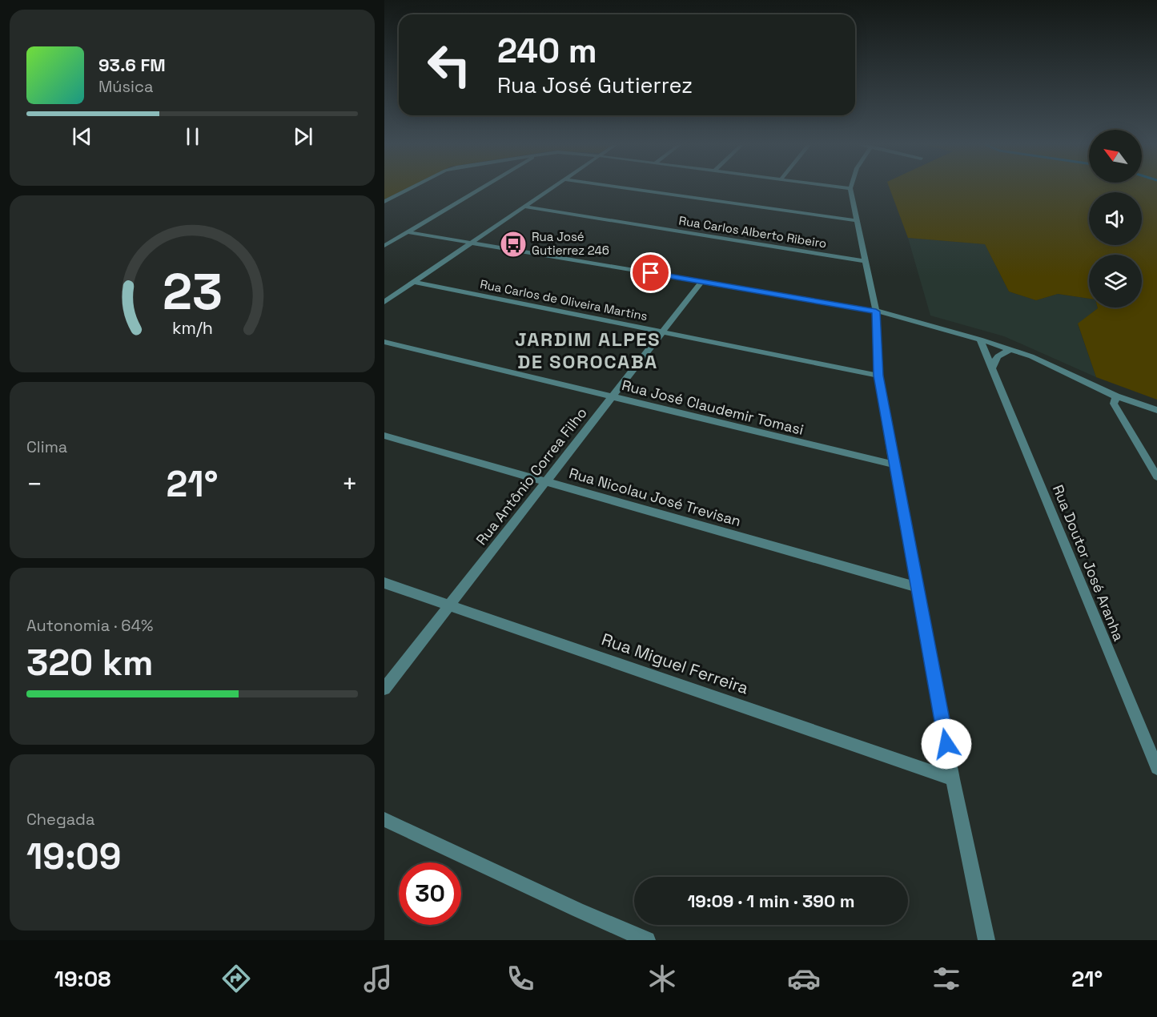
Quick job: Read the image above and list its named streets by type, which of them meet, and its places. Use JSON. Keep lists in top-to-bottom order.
{
  "streets": {
    "street": [
      "Rua Carlos Alberto Ribeiro",
      "Rua Carlos de Oliveira Martins",
      "Rua José Claudemir Tomasi",
      "Rua Antônio Correa Filho",
      "Rua Nicolau José Trevisan",
      "Rua Doutor José Aranha",
      "Rua Miguel Ferreira"
    ]
  },
  "crossings": [
    ["Rua Carlos de Oliveira Martins", "Rua Antônio Correa Filho"],
    ["Rua José Claudemir Tomasi", "Rua Antônio Correa Filho"],
    ["Rua Antônio Correa Filho", "Rua Nicolau José Trevisan"],
    ["Rua Antônio Correa Filho", "Rua Miguel Ferreira"]
  ],
  "districts": ["JARDIM ALPES DE SOROCABA"],
  "places": {
    "bus stop": ["Rua José Gutierrez 246"]
  },
  "north": "top left",
  "page": {
    "turn": ["240 m", "Rua José Gutierrez"],
    "song": ["93.6 FM", "Música"],
    "tile": [
      "Clima",
      ["Autonomia · 64%", "320 km"],
      ["Chegada", "19:09"]
    ],
    "heat": ["−", "21°", "+"],
    "limit": "30",
    "trip": "19:09 · 1 min · 390 m",
    "tabs": ["19:08", "21°"],
    "gauge": ["23", "km/h"]
  }
}
